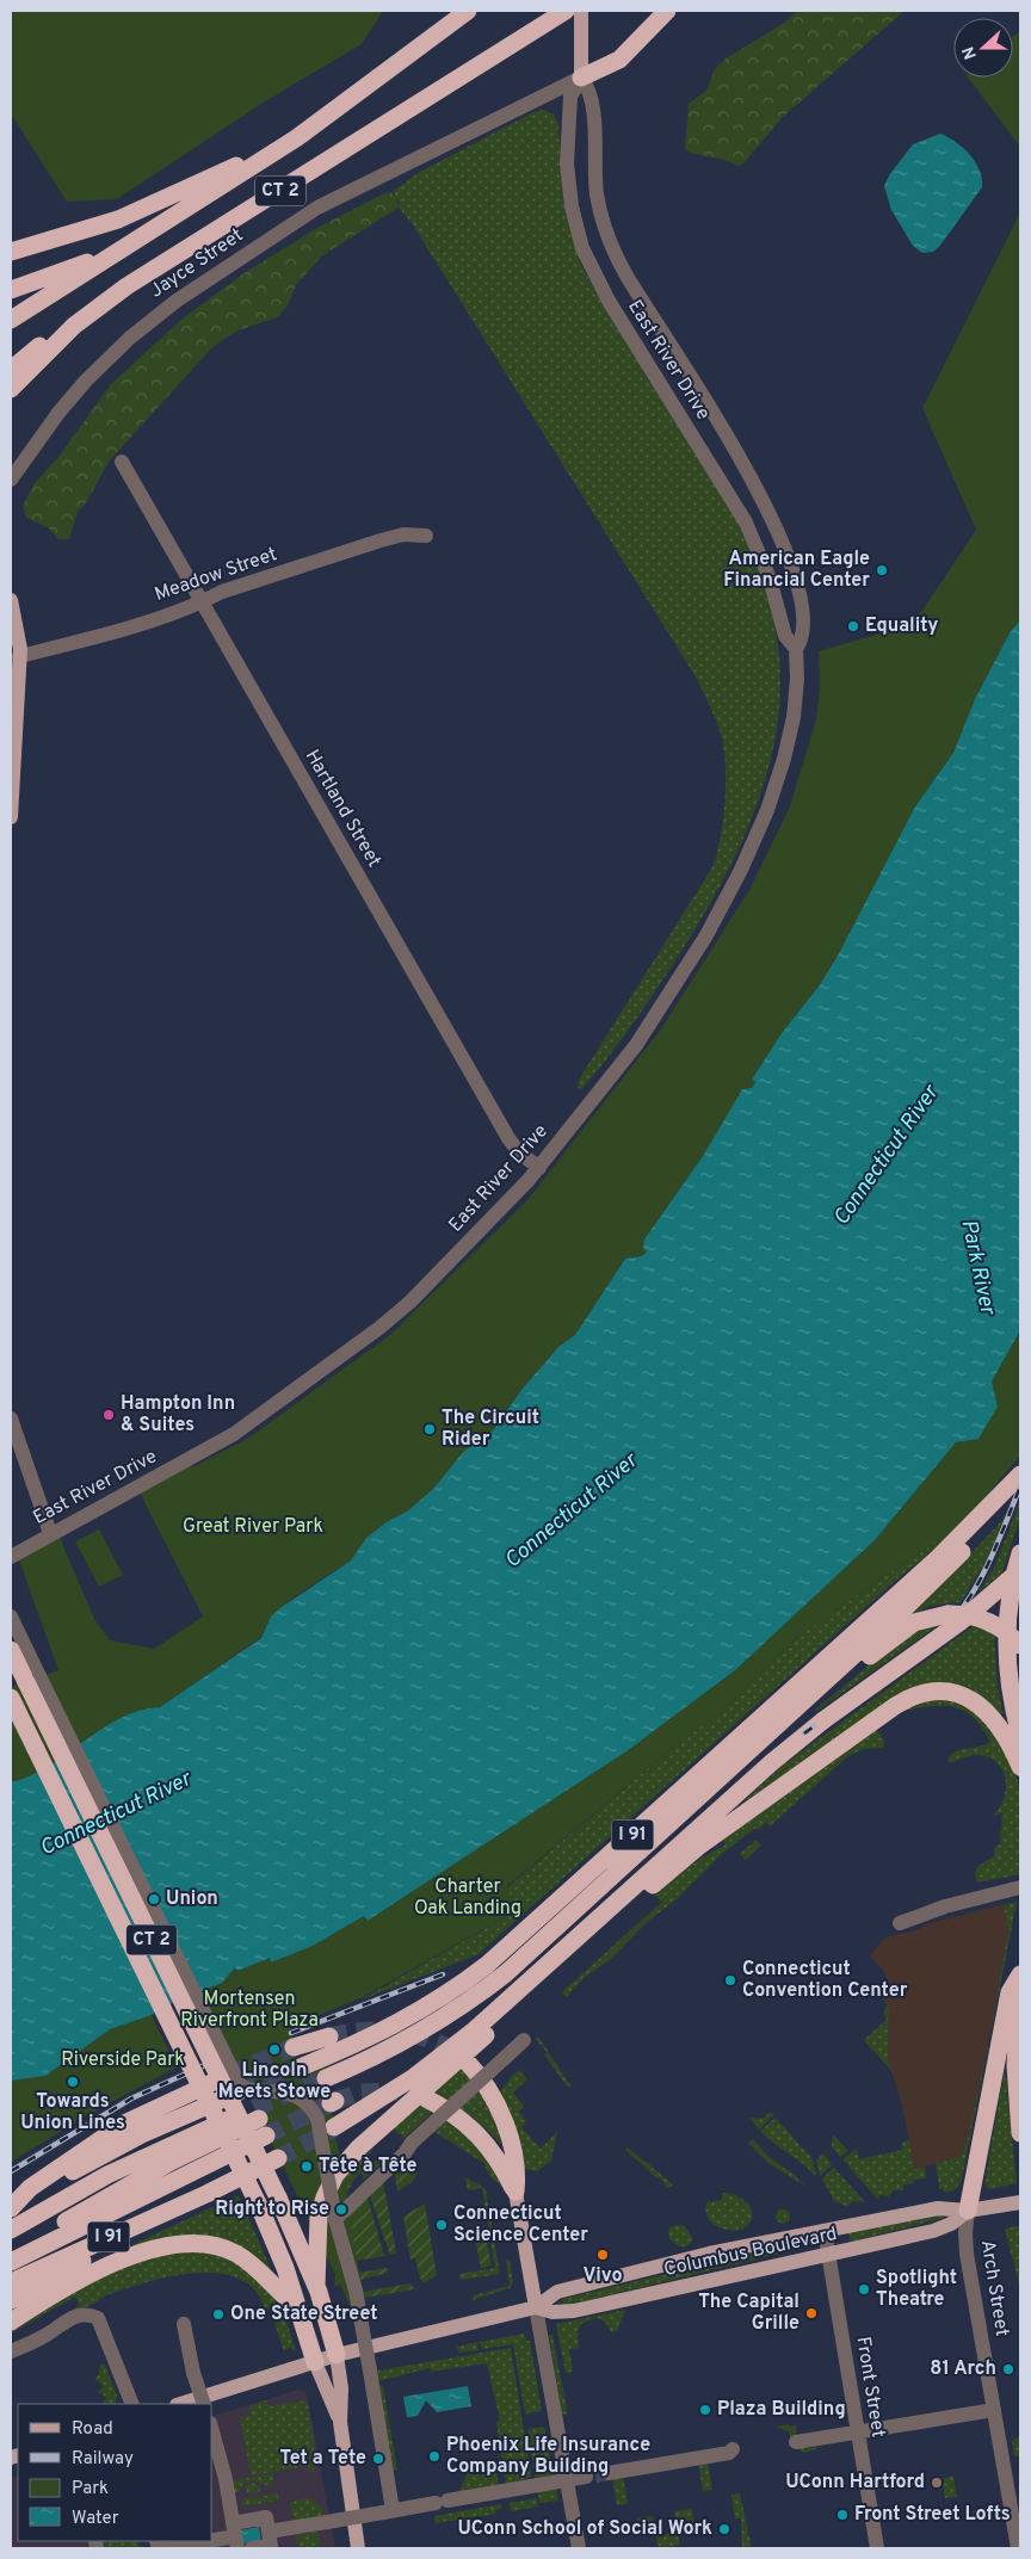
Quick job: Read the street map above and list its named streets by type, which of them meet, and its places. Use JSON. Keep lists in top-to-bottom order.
{
  "streets": {
    "highway": ["CT 2", "I 91"],
    "main road": ["East River Drive", "Columbus Boulevard"],
    "street": [
      "Jayce Street",
      "Meadow Street",
      "Hartland Street",
      "Arch Street",
      "Front Street"
    ]
  },
  "crossings": [
    ["CT 2", "Columbus Boulevard"],
    ["Jayce Street", "East River Drive"],
    ["East River Drive", "Hartland Street"],
    ["Meadow Street", "Hartland Street"],
    ["Columbus Boulevard", "Arch Street"],
    ["Columbus Boulevard", "Front Street"]
  ],
  "water": ["Connecticut River", "Park River"],
  "parks": [
    "Great River Park",
    "Charter Oak Landing",
    "Mortensen Riverfront Plaza",
    "Riverside Park"
  ],
  "places": [
    "American Eagle Financial Center",
    "Equality",
    "Hampton Inn & Suites",
    "The Circuit Rider",
    "Union",
    "Connecticut Convention Center",
    "Lincoln Meets Stowe",
    "Towards Union Lines",
    "Tête à Tête",
    "Right to Rise",
    "Connecticut Science Center",
    "Vivo",
    "Spotlight Theatre",
    "The Capital Grille",
    "One State Street",
    "81 Arch",
    "Plaza Building",
    "Phoenix Life Insurance Company Building",
    "Tet a Tete",
    "UConn Hartford",
    "Front Street Lofts",
    "UConn School of Social Work"
  ],
  "legend": [
    "Road",
    "Railway",
    "Park",
    "Water"
  ],
  "north": "left"
}
